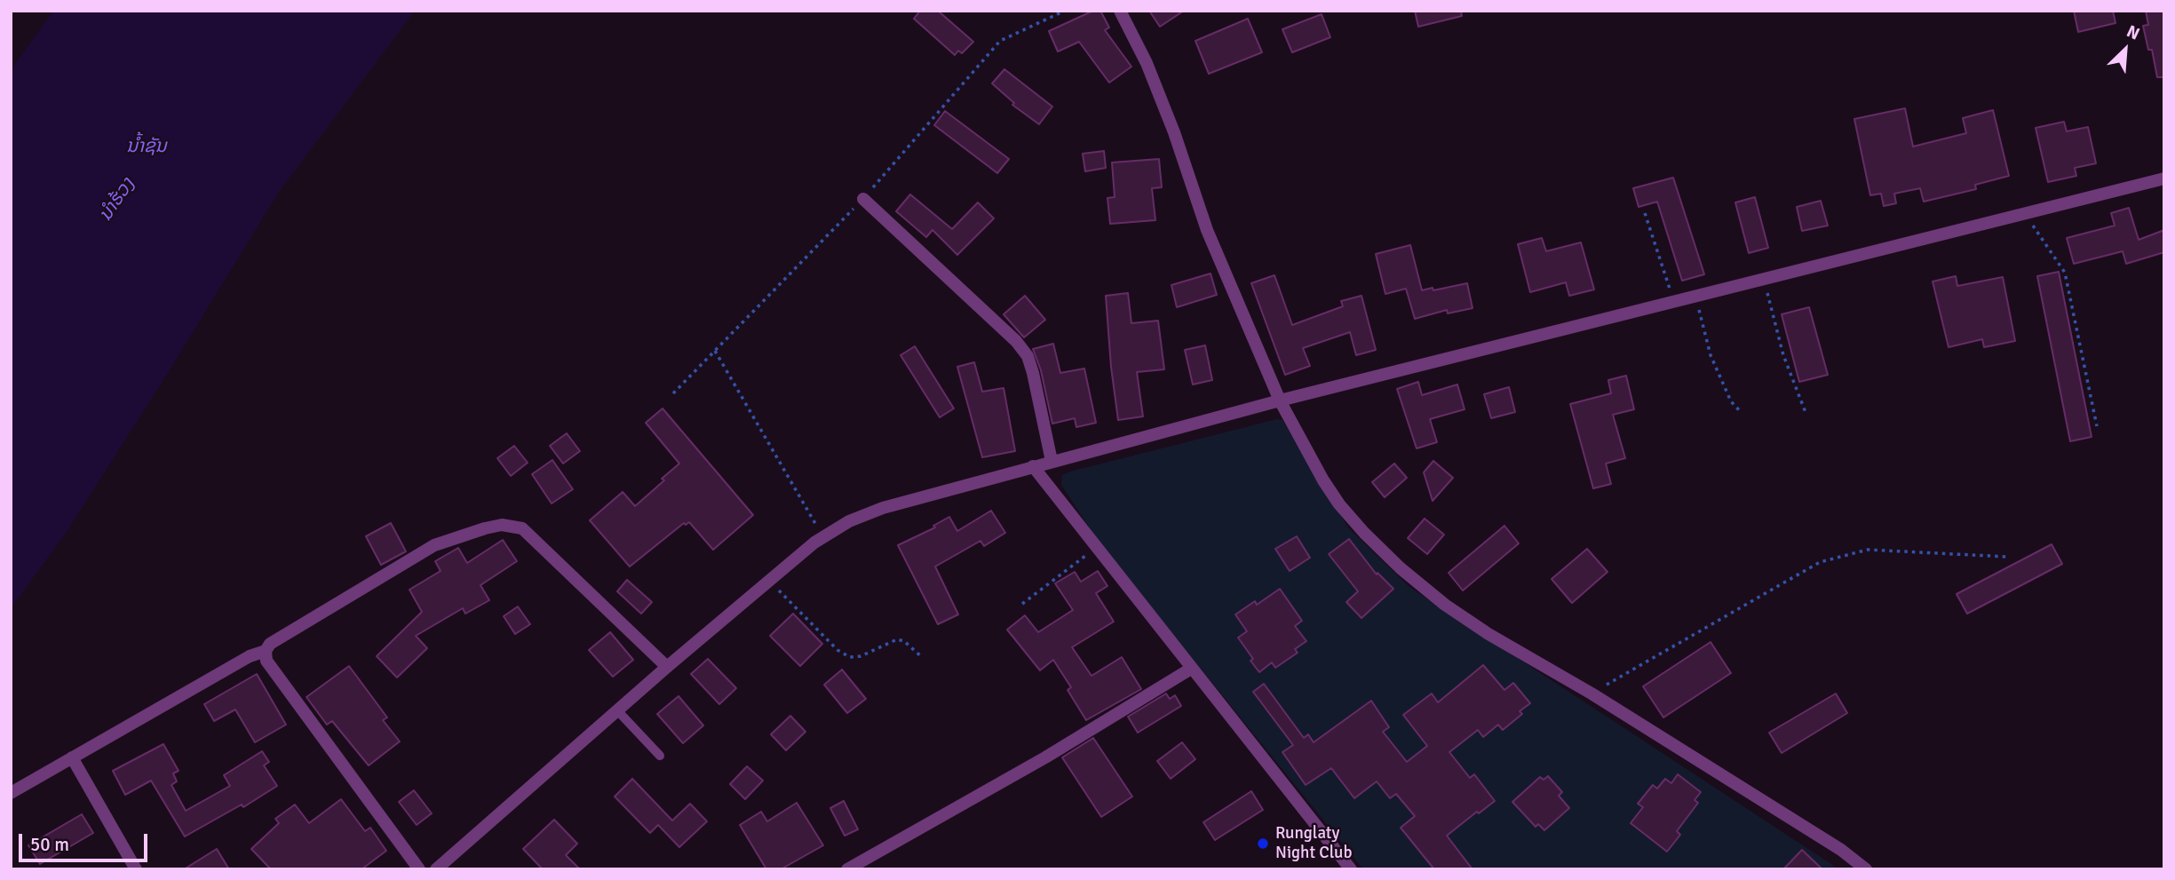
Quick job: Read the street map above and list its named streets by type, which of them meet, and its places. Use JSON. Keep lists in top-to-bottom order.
{
  "water": ["ນ້ຳຊັນ", "ນຳ້ຮວງ"],
  "places": ["Runglaty Night Club"],
  "scale_bar": "50 m",
  "north": "top right"
}
